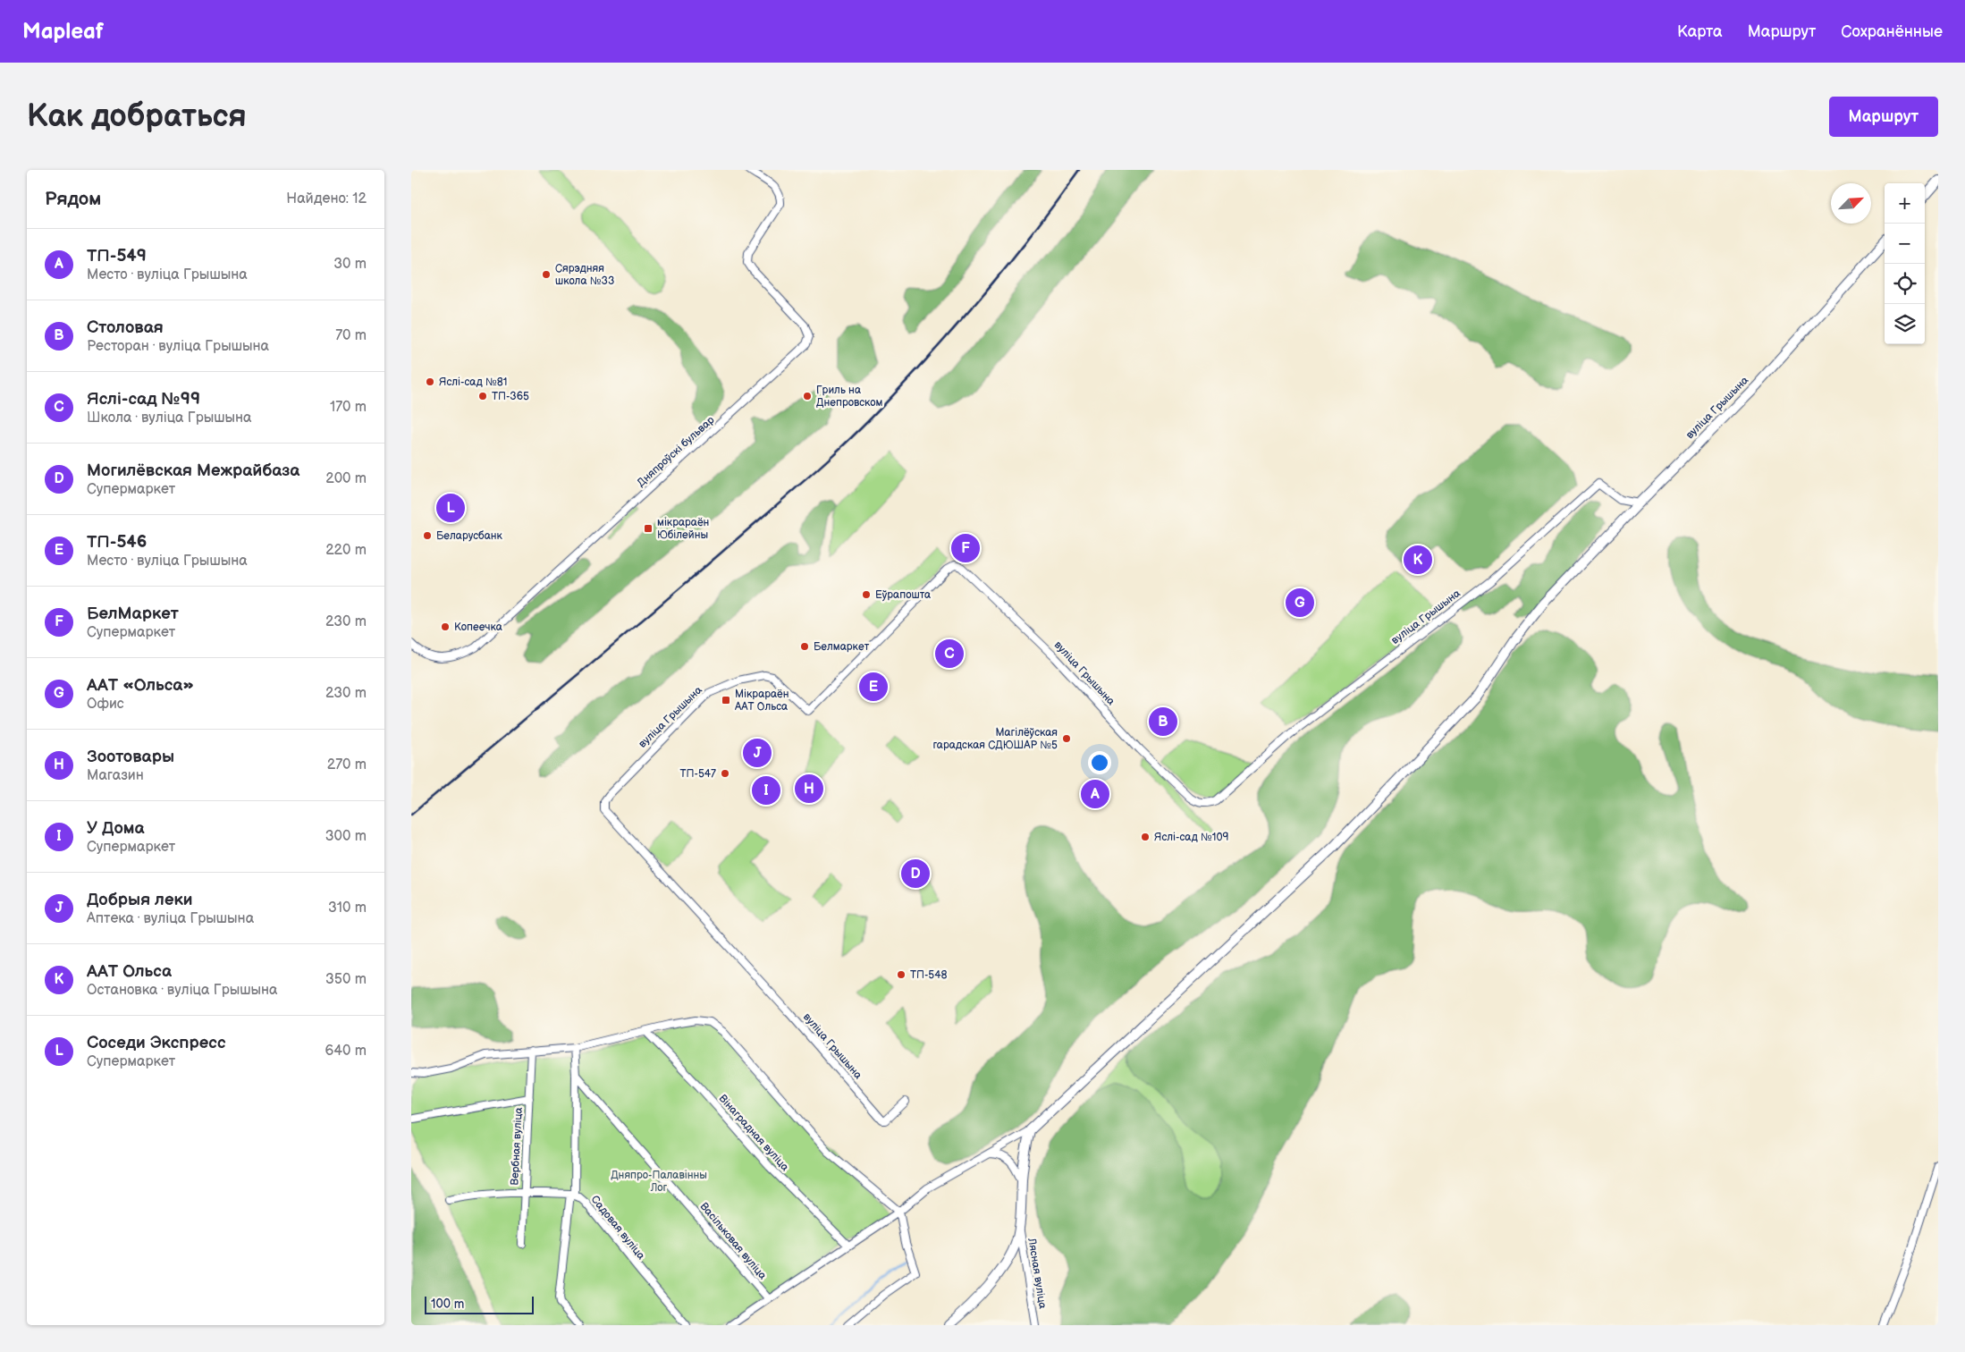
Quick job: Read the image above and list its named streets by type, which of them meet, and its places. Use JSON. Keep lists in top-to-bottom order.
{
  "streets": {
    "street": [
      "вуліца Грышына",
      "Дняпроўскі бульвар",
      "Вінаградная вуліца",
      "Вербная вуліца",
      "Садовая вуліца",
      "Васільковая вуліца",
      "Лясная вуліца"
    ]
  },
  "crossings": [
    ["Садовая вуліца", "Васільковая вуліца"]
  ],
  "parks": ["Дняпро-Палавінны Лог"],
  "places": {
    "other": [
      "Сярэдняя школа №33",
      "Яслі-сад №81",
      "ТП-365",
      "Гриль на Днепровском",
      "Беларусбанк",
      "Еўрапошта",
      "Копеечка",
      "Белмаркет",
      "Магілёўская гарадская СДЮШАР №5",
      "ТП-547",
      "Яслі-сад №109",
      "ТП-548"
    ],
    "transit": ["мікрараён Юбілейны", "Мікрараён ААТ Ольса"]
  },
  "scale_bar": "100 m",
  "north": "top right",
  "page": {
    "header": "Mapleaf",
    "nav": ["Карта", "Маршрут", "Сохранённые"],
    "buttons": "Маршрут",
    "title": "Как добраться",
    "heading": ["Рядом", "Найдено: 12"],
    "map_buttons": ["+", "−"],
    "list": [
      {
        "mark": "A",
        "name": "ТП-549",
        "note": "Место · вуліца Грышына",
        "value": "30 m"
      },
      {
        "mark": "B",
        "name": "Столовая",
        "note": "Ресторан · вуліца Грышына",
        "value": "70 m"
      },
      {
        "mark": "C",
        "name": "Яслі-сад №99",
        "note": "Школа · вуліца Грышына",
        "value": "170 m"
      },
      {
        "mark": "D",
        "name": "Могилёвская Межрайбаза",
        "note": "Супермаркет",
        "value": "200 m"
      },
      {
        "mark": "E",
        "name": "ТП-546",
        "note": "Место · вуліца Грышына",
        "value": "220 m"
      },
      {
        "mark": "F",
        "name": "БелМаркет",
        "note": "Супермаркет",
        "value": "230 m"
      },
      {
        "mark": "G",
        "name": "ААТ «Ольса»",
        "note": "Офис",
        "value": "230 m"
      },
      {
        "mark": "H",
        "name": "Зоотовары",
        "note": "Магазин",
        "value": "270 m"
      },
      {
        "mark": "I",
        "name": "У Дома",
        "note": "Супермаркет",
        "value": "300 m"
      },
      {
        "mark": "J",
        "name": "Добрыя леки",
        "note": "Аптека · вуліца Грышына",
        "value": "310 m"
      },
      {
        "mark": "K",
        "name": "ААТ Ольса",
        "note": "Остановка · вуліца Грышына",
        "value": "350 m"
      },
      {
        "mark": "L",
        "name": "Соседи Экспресс",
        "note": "Супермаркет",
        "value": "640 m"
      }
    ],
    "pins": [
      "L",
      "F",
      "K",
      "G",
      "C",
      "E",
      "B",
      "J",
      "H",
      "I",
      "A",
      "D"
    ],
    "scale": "100 m"
  }
}
